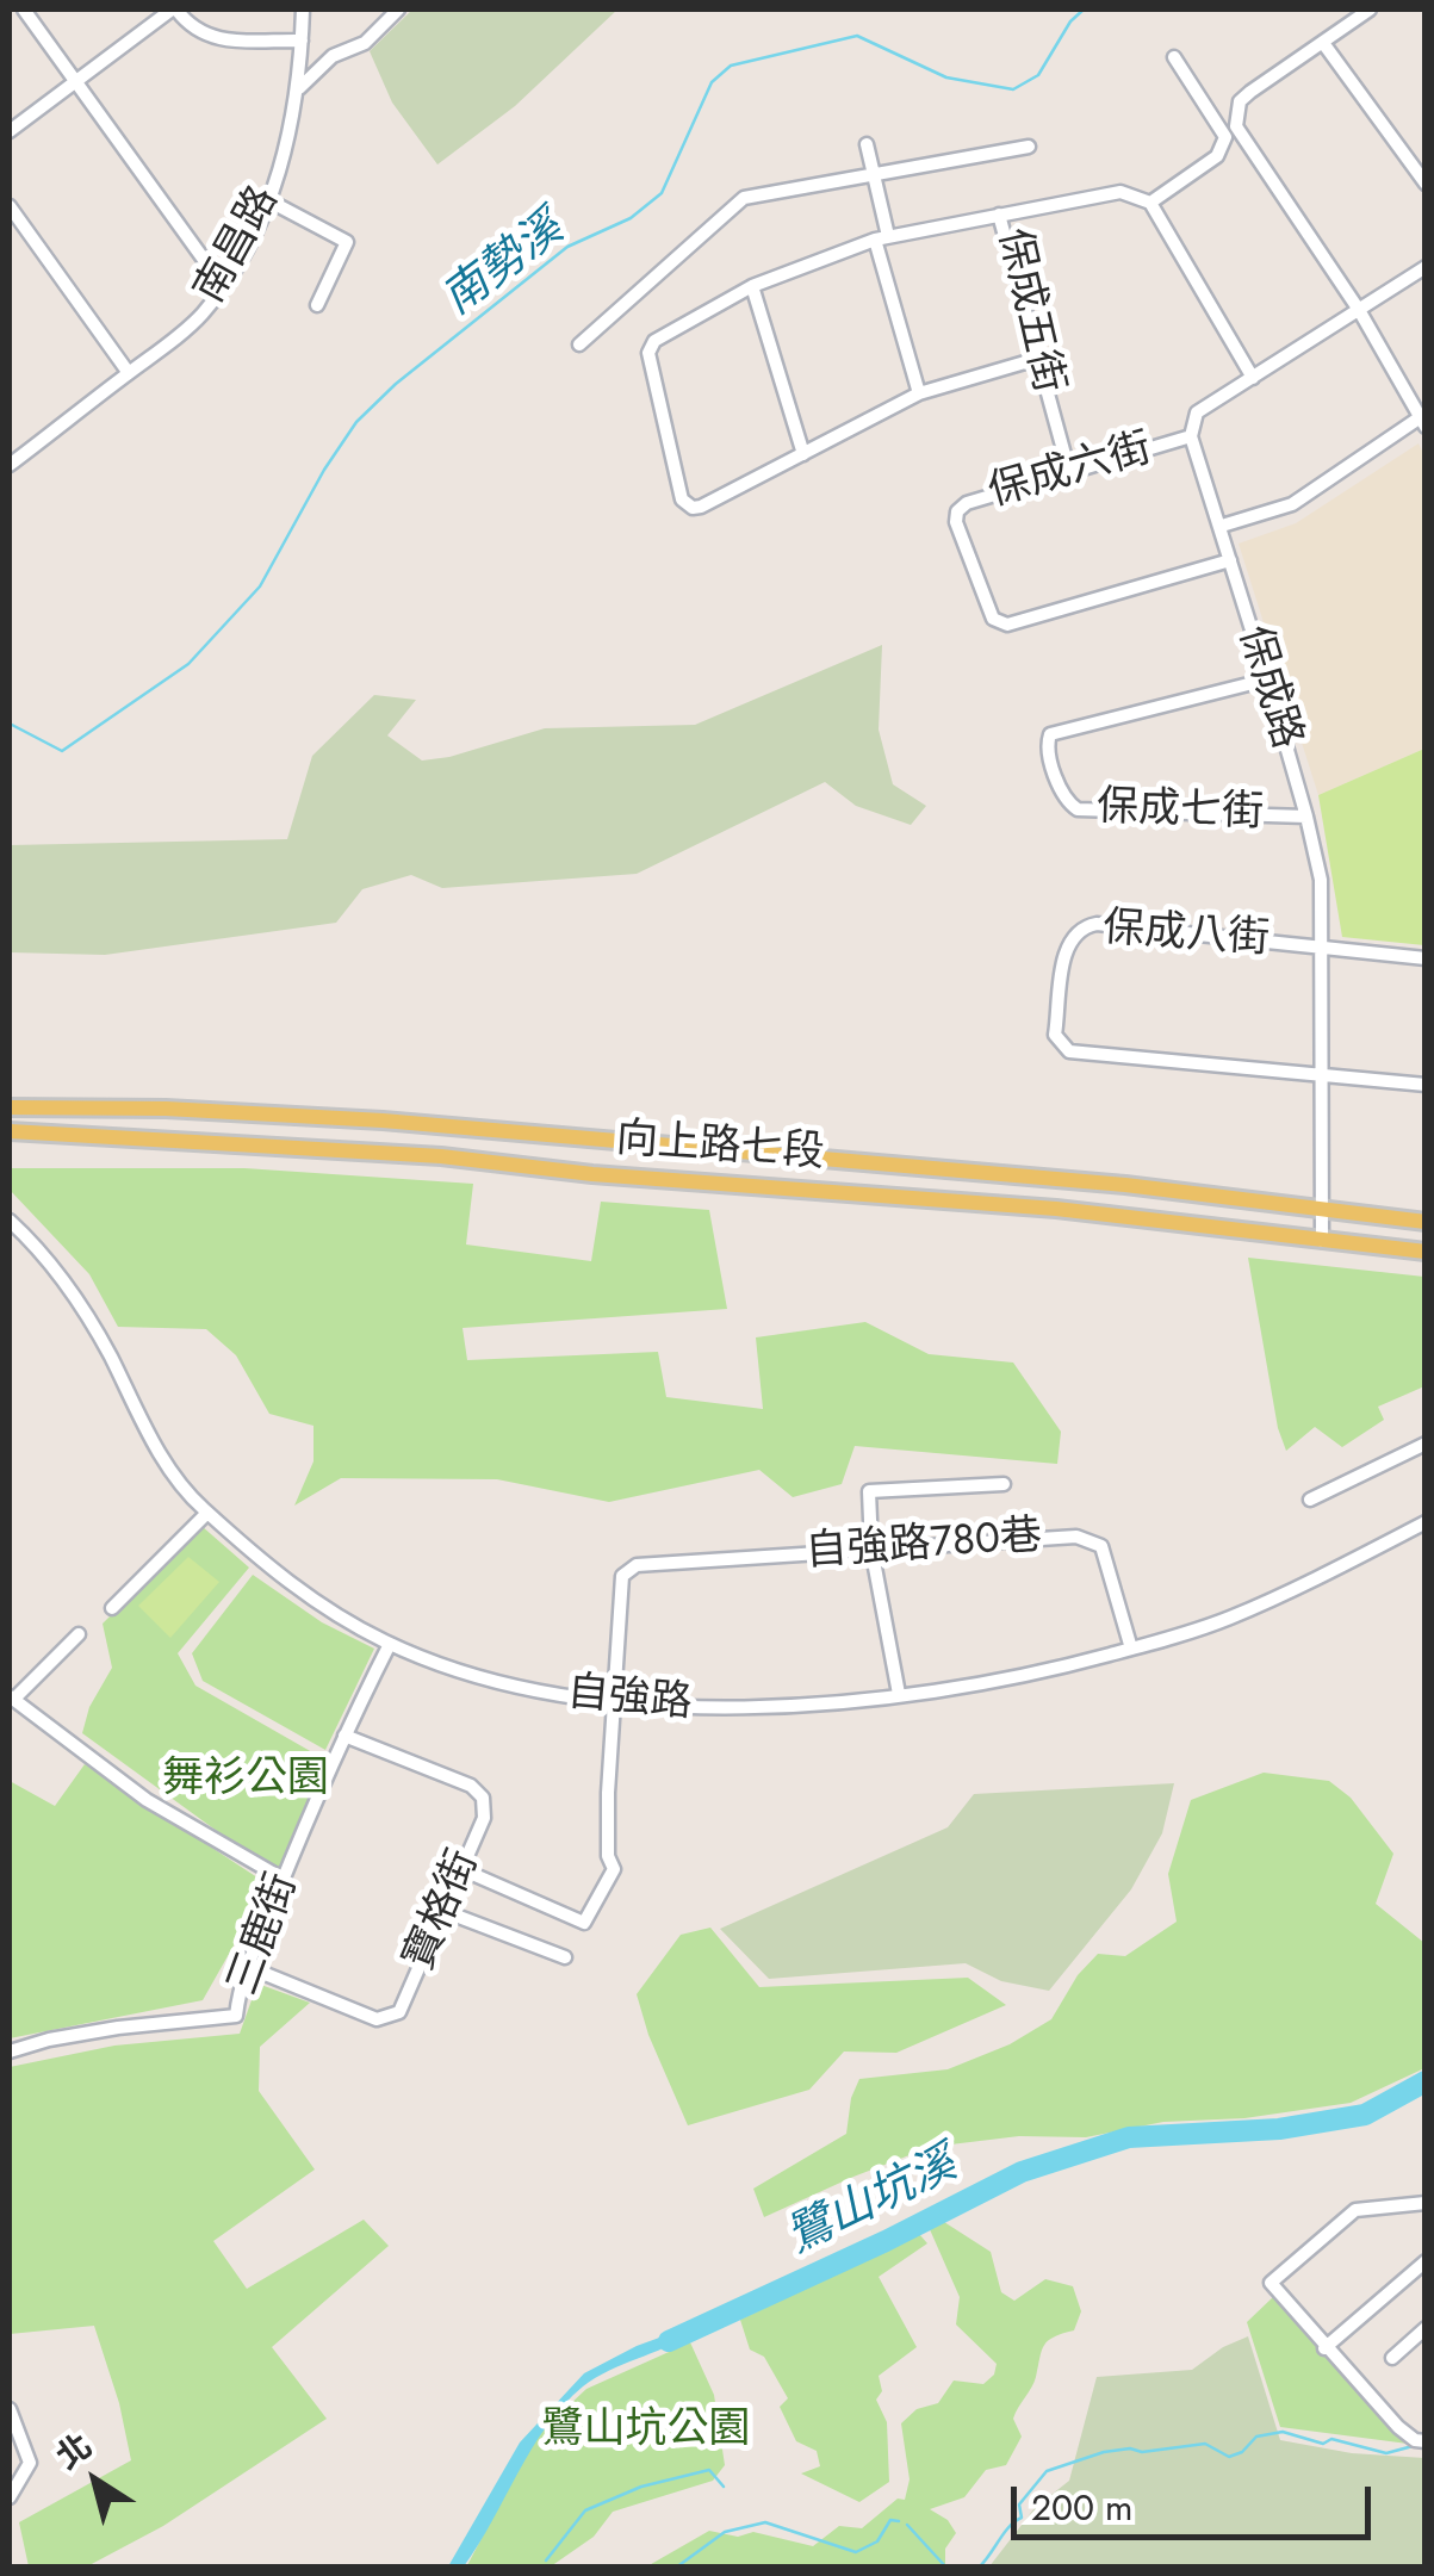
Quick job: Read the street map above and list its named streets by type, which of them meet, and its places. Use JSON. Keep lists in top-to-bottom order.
{
  "streets": {
    "main road": ["向上路七段"],
    "street": [
      "南昌路",
      "保成五街",
      "保成六街",
      "保成路",
      "保成七街",
      "保成八街",
      "自強路780巷",
      "自強路",
      "寶格街",
      "三鹿街"
    ]
  },
  "crossings": [
    ["保成五街", "保成六街"],
    ["保成六街", "保成路"],
    ["保成路", "保成七街"],
    ["保成路", "保成八街"],
    ["保成路", "向上路七段"],
    ["自強路780巷", "自強路"],
    ["自強路", "三鹿街"],
    ["寶格街", "三鹿街"]
  ],
  "water": ["南勢溪", "鷺山坑溪"],
  "parks": ["舞衫公園", "鷺山坑公園"],
  "scale_bar": "200 m",
  "north": "top left"
}
